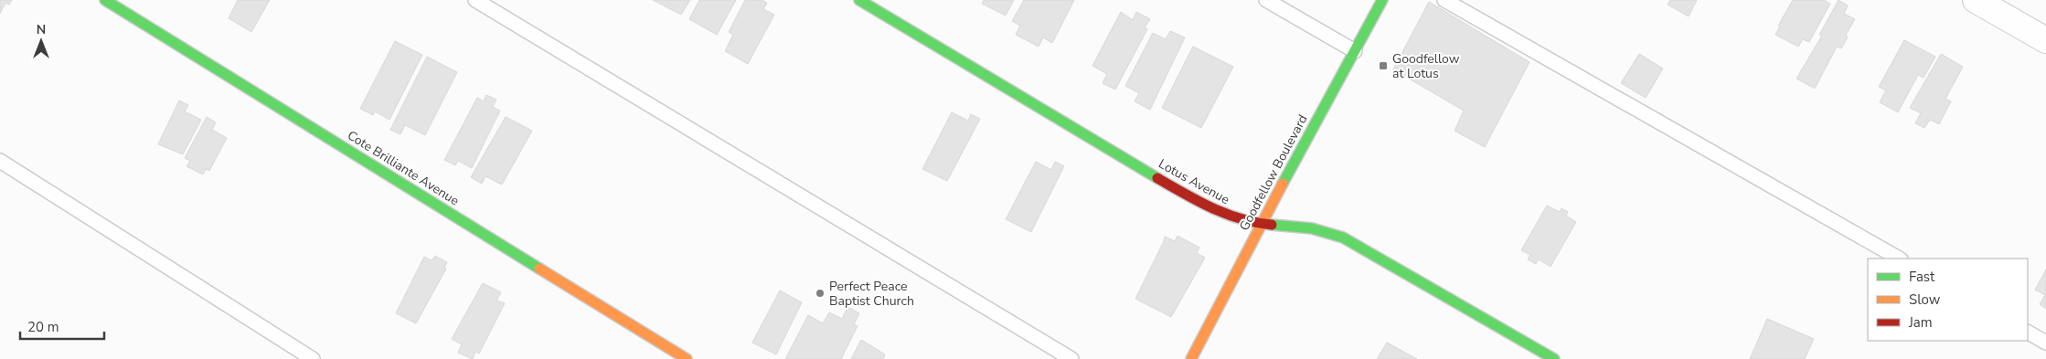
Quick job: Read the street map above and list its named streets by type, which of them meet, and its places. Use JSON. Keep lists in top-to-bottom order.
{
  "streets": {
    "street": ["Cote Brilliante Avenue", "Goodfellow Boulevard", "Lotus Avenue"]
  },
  "crossings": [
    ["Goodfellow Boulevard", "Lotus Avenue"]
  ],
  "places": {
    "transit": ["Goodfellow at Lotus"],
    "other": ["Perfect Peace Baptist Church"]
  },
  "legend": ["Fast", "Slow", "Jam"],
  "scale_bar": "20 m",
  "north": "top"
}
